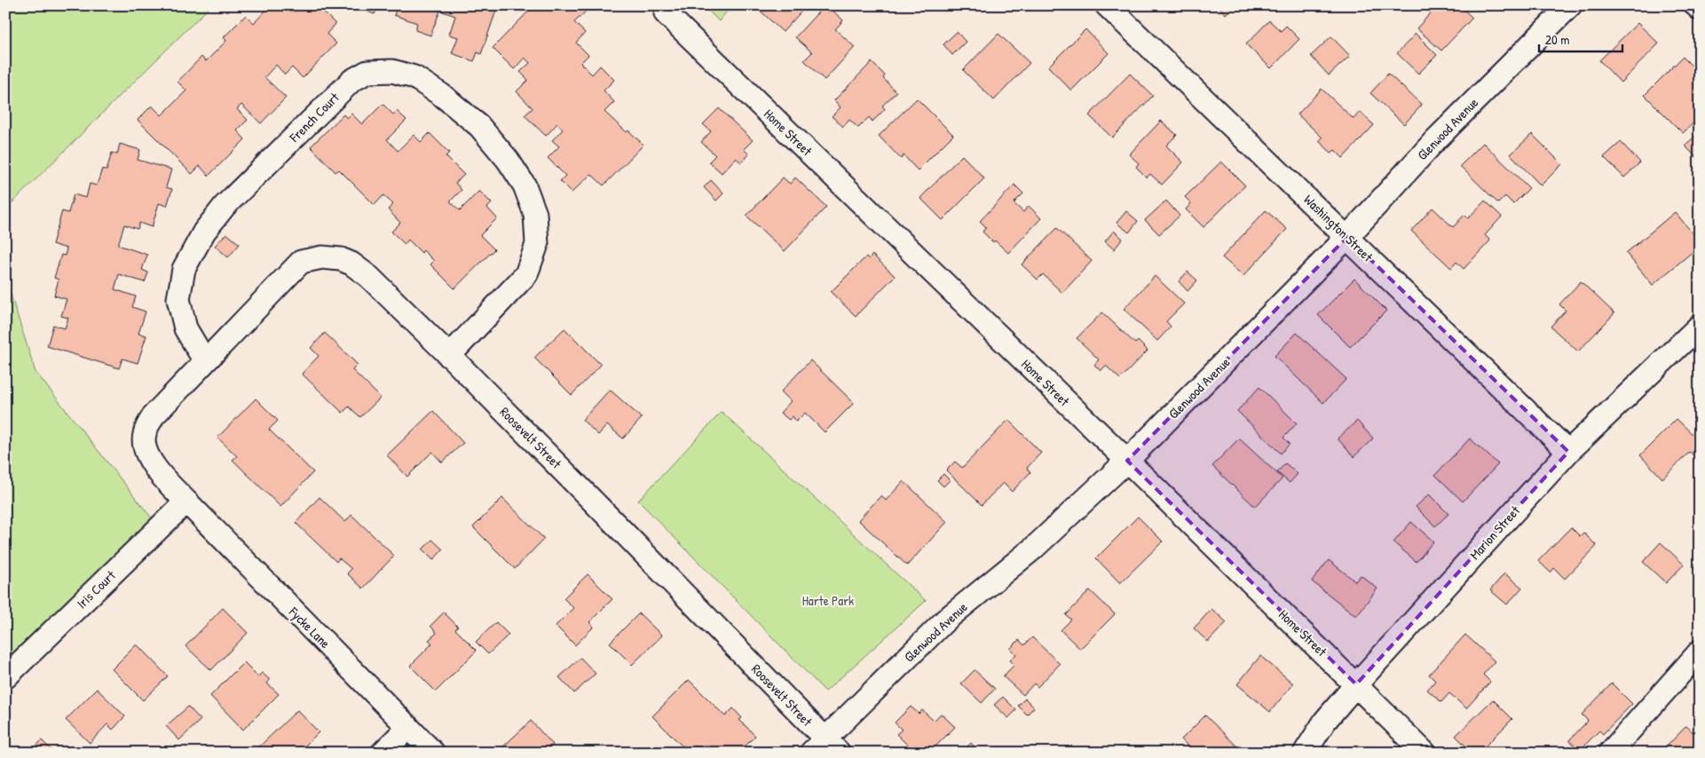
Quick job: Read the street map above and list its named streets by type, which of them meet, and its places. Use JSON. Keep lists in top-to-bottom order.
{
  "streets": {
    "street": [
      "French Court",
      "Glenwood Avenue",
      "Home Street",
      "Washington Street",
      "Roosevelt Street",
      "Marion Street",
      "Iris Court",
      "Fycke Lane"
    ]
  },
  "crossings": [
    ["French Court", "Roosevelt Street"],
    ["Glenwood Avenue", "Home Street"],
    ["Glenwood Avenue", "Washington Street"],
    ["Glenwood Avenue", "Roosevelt Street"],
    ["Home Street", "Marion Street"],
    ["Washington Street", "Marion Street"],
    ["Iris Court", "Fycke Lane"]
  ],
  "parks": ["Harte Park"],
  "scale_bar": "20 m"
}
